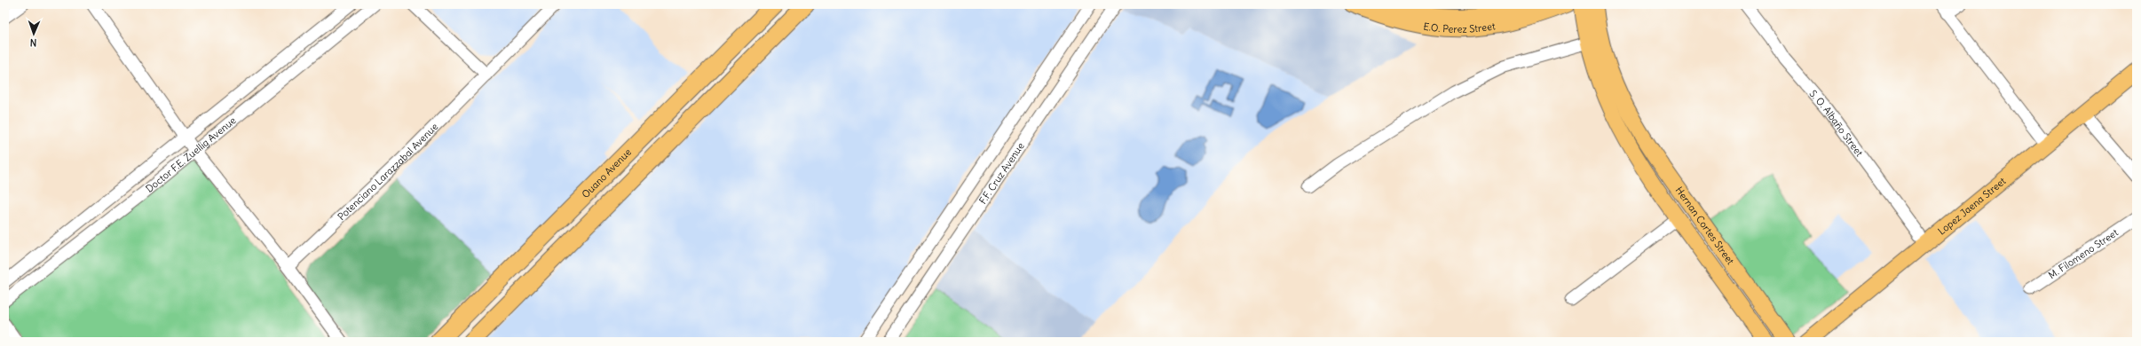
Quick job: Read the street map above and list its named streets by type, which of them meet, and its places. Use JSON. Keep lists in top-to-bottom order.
{
  "streets": {
    "highway": ["Ouano Avenue"],
    "main road": ["E.O. Perez Street", "Lopez Jaena Street", "Hernan Cortes Street"],
    "street": [
      "S. O. Albaño Street",
      "Doctor F.E. Zuellig Avenue",
      "Potenciano Larazzabal Avenue",
      "F.F. Cruz Avenue",
      "M. Filomeno Street"
    ]
  },
  "crossings": [
    ["S. O. Albaño Street", "Lopez Jaena Street"]
  ],
  "north": "bottom"
}
